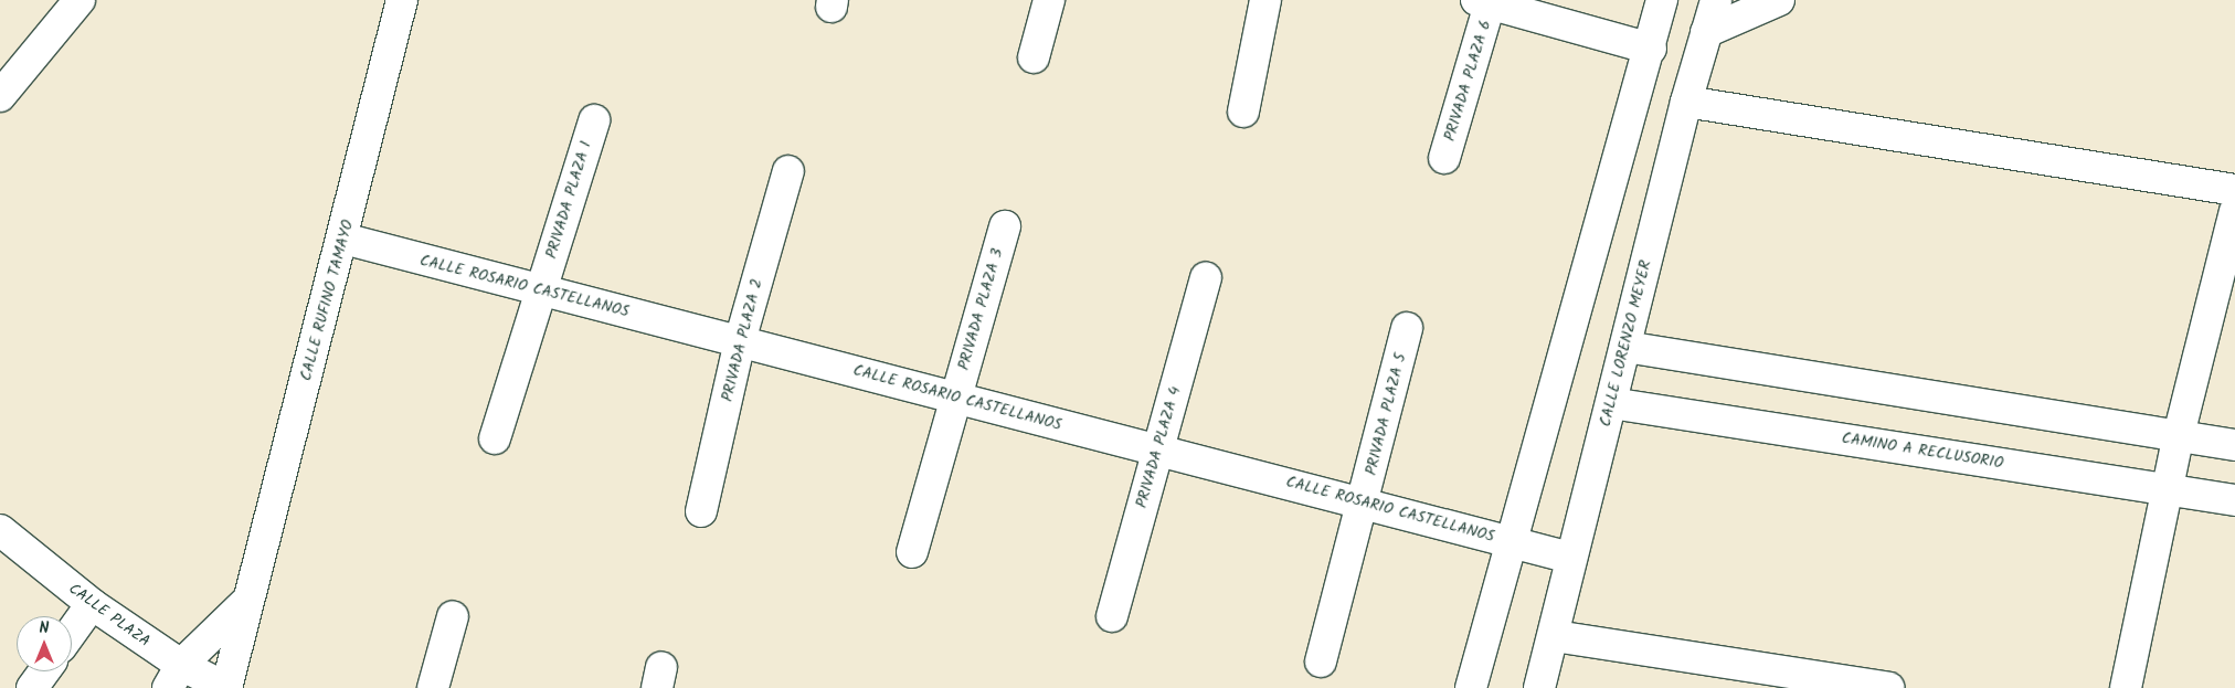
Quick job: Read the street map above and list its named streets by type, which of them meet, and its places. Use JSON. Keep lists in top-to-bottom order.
{
  "streets": {
    "street": [
      "PRIVADA PLAZA 6",
      "PRIVADA PLAZA 1",
      "CALLE ROSARIO CASTELLANOS",
      "CALLE RUFINO TAMAYO",
      "PRIVADA PLAZA 3",
      "PRIVADA PLAZA 2",
      "CALLE LORENZO MEYER",
      "PRIVADA PLAZA 5",
      "PRIVADA PLAZA 4",
      "CAMINO A RECLUSORIO",
      "CALLE PLAZA"
    ]
  },
  "crossings": [
    ["PRIVADA PLAZA 1", "CALLE ROSARIO CASTELLANOS"],
    ["CALLE ROSARIO CASTELLANOS", "CALLE RUFINO TAMAYO"],
    ["CALLE ROSARIO CASTELLANOS", "PRIVADA PLAZA 3"],
    ["CALLE ROSARIO CASTELLANOS", "PRIVADA PLAZA 2"],
    ["CALLE ROSARIO CASTELLANOS", "CALLE LORENZO MEYER"],
    ["CALLE ROSARIO CASTELLANOS", "PRIVADA PLAZA 5"],
    ["CALLE ROSARIO CASTELLANOS", "PRIVADA PLAZA 4"],
    ["CALLE RUFINO TAMAYO", "CALLE PLAZA"],
    ["CALLE LORENZO MEYER", "CAMINO A RECLUSORIO"]
  ],
  "north": "top"
}
